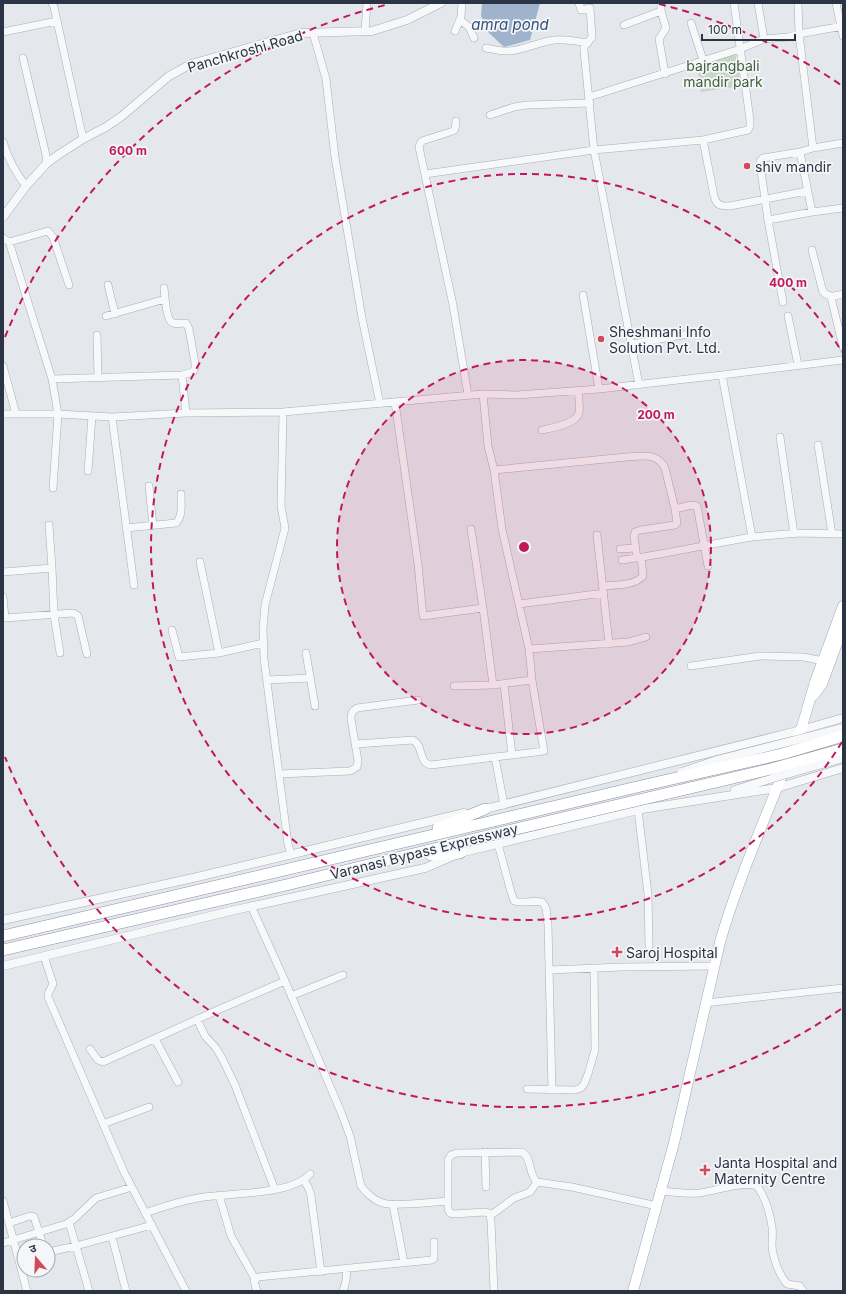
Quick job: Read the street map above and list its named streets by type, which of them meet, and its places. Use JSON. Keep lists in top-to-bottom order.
{
  "streets": {
    "highway": ["Varanasi Bypass Expressway"],
    "street": ["Panchkroshi Road"]
  },
  "water": ["amra pond"],
  "parks": ["bajrangbali mandir park"],
  "places": {
    "other": ["shiv mandir", "Sheshmani Info Solution Pvt. Ltd."],
    "health": ["Saroj Hospital", "Janta Hospital and Maternity Centre"]
  },
  "scale_bar": "100 m",
  "north": "top",
  "rings": ["600 m", "400 m", "200 m"]
}
